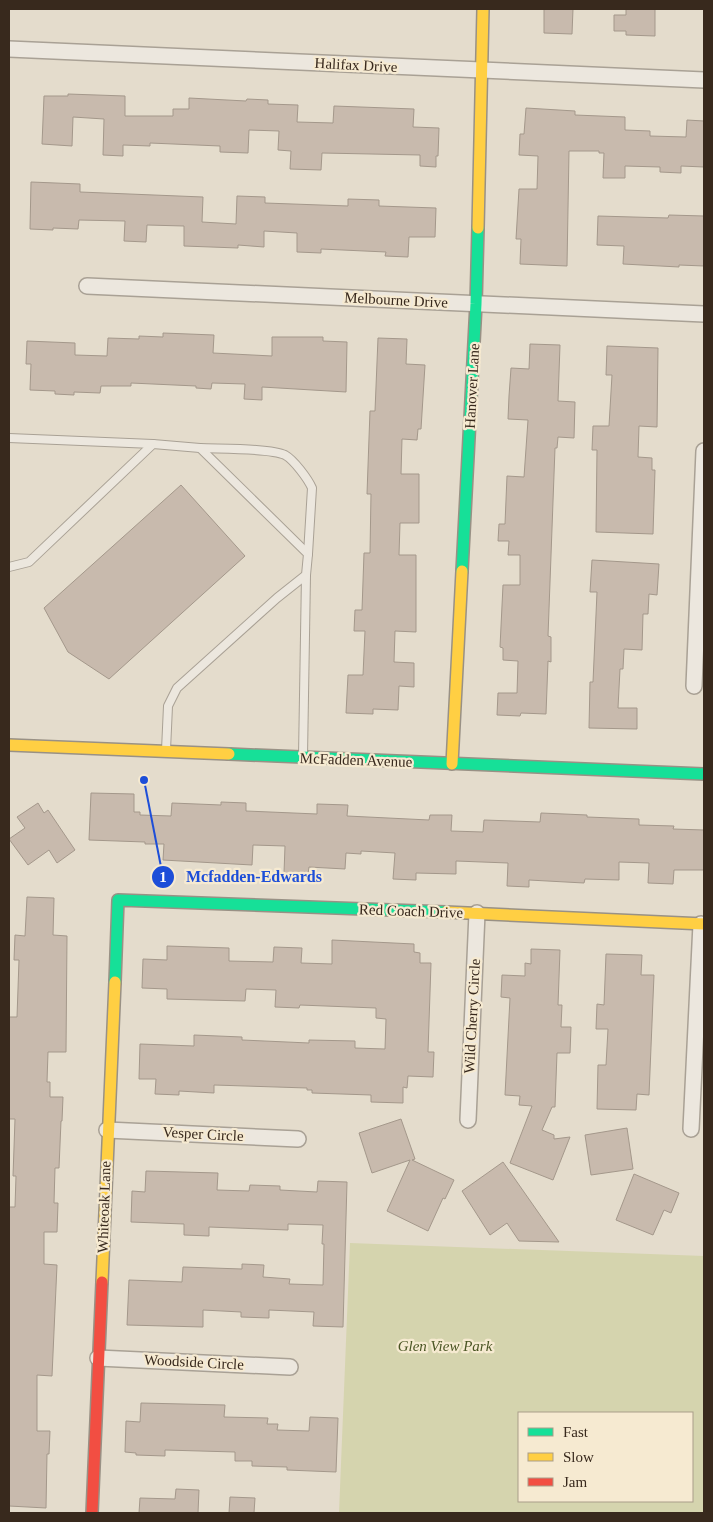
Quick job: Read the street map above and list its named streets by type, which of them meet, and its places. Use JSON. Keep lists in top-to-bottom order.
{
  "streets": {
    "street": [
      "Halifax Drive",
      "Melbourne Drive",
      "Hanover Lane",
      "McFadden Avenue",
      "Red Coach Drive",
      "Wild Cherry Circle",
      "Vesper Circle",
      "Whiteoak Lane",
      "Woodside Circle"
    ]
  },
  "crossings": [
    ["Halifax Drive", "Hanover Lane"],
    ["Melbourne Drive", "Hanover Lane"],
    ["Hanover Lane", "McFadden Avenue"],
    ["Red Coach Drive", "Wild Cherry Circle"],
    ["Red Coach Drive", "Whiteoak Lane"],
    ["Vesper Circle", "Whiteoak Lane"],
    ["Whiteoak Lane", "Woodside Circle"]
  ],
  "parks": ["Glen View Park"],
  "places": ["Mcfadden-Edwards"],
  "legend": ["Fast", "Slow", "Jam"]
}
